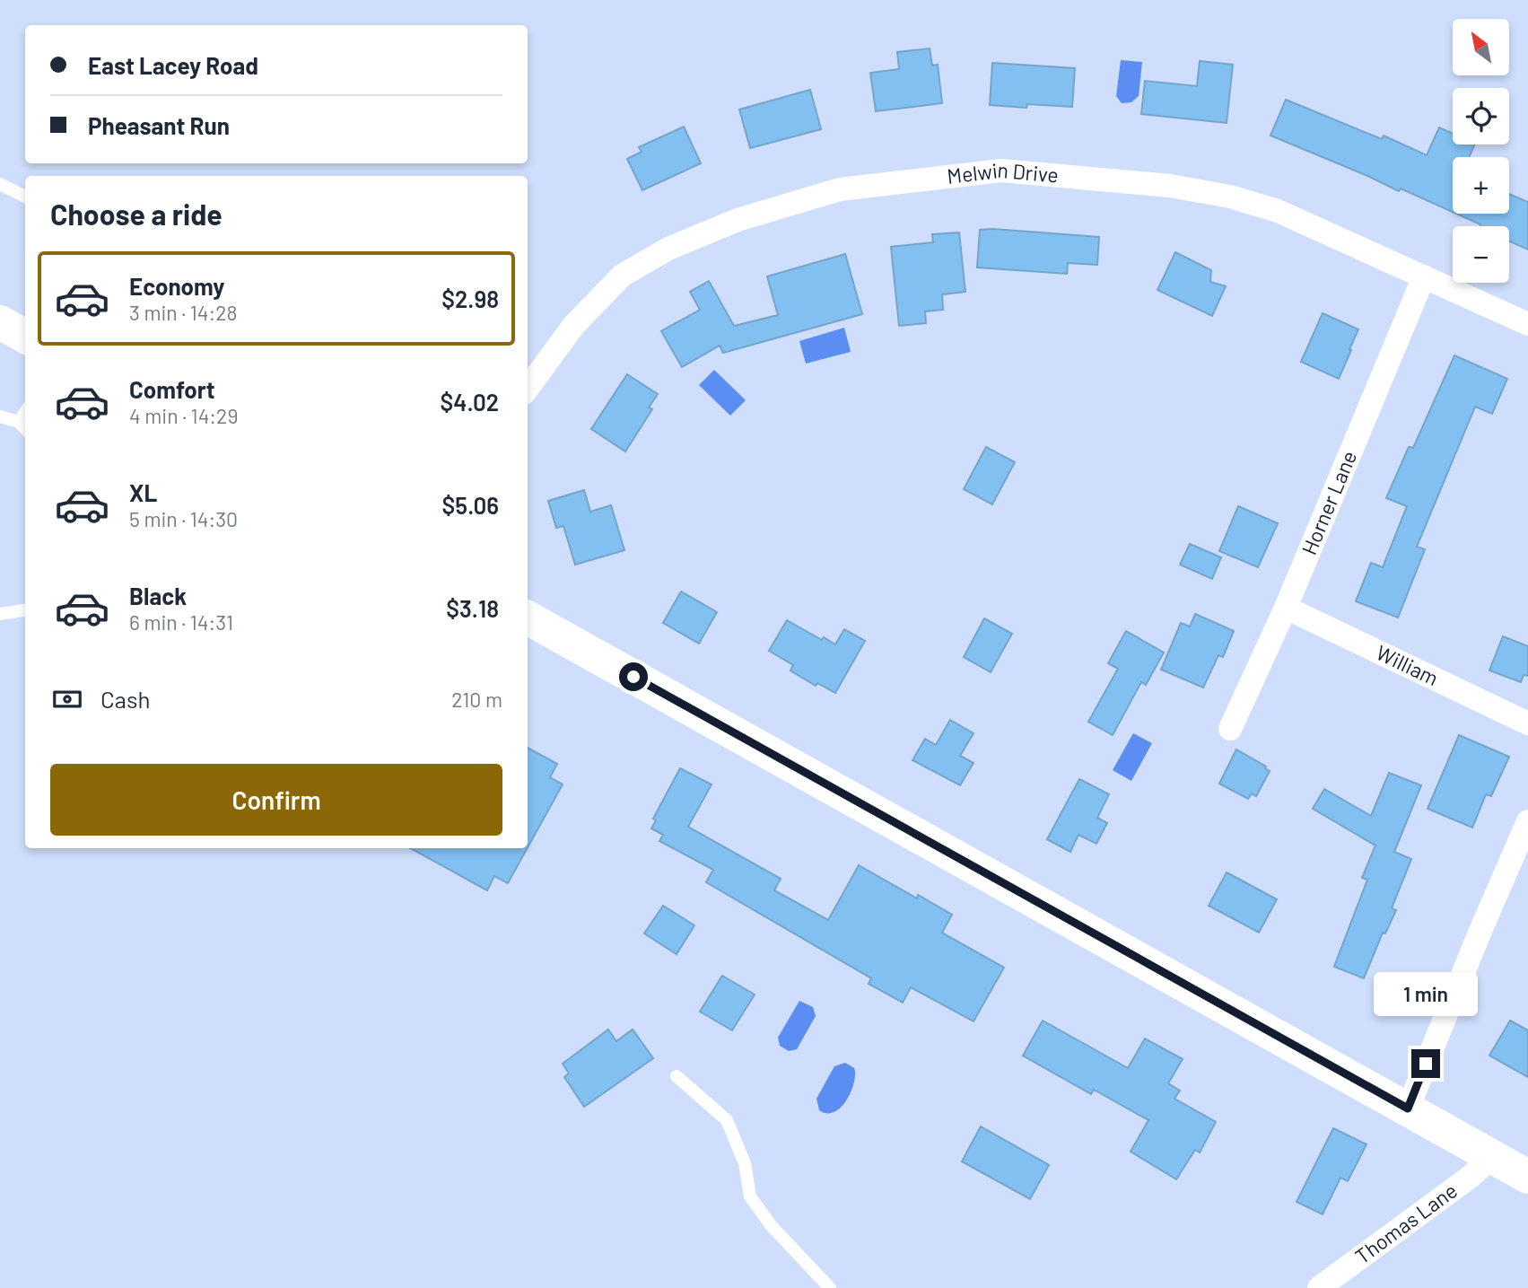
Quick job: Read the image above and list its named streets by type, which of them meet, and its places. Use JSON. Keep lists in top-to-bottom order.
{
  "streets": {
    "street": [
      "Melwin Drive",
      "Horner Lane",
      "William",
      "Thomas Lane"
    ]
  },
  "crossings": [
    ["Melwin Drive", "Horner Lane"],
    ["Horner Lane", "William"]
  ],
  "north": "top left",
  "page": {
    "map_buttons": ["+", "−"],
    "banner": ["East Lacey Road", "Pheasant Run"],
    "heading": "Choose a ride",
    "list": [
      {
        "name": "Economy",
        "note": "3 min · 14:28",
        "value": "$2.98"
      },
      {
        "name": "Comfort",
        "note": "4 min · 14:29",
        "value": "$4.02"
      },
      {
        "name": "XL",
        "note": "5 min · 14:30",
        "value": "$5.06"
      },
      {
        "name": "Black",
        "note": "6 min · 14:31",
        "value": "$3.18"
      }
    ],
    "pay": ["Cash", "210 m"],
    "buttons": "Confirm",
    "bubble": "1 min"
  }
}
